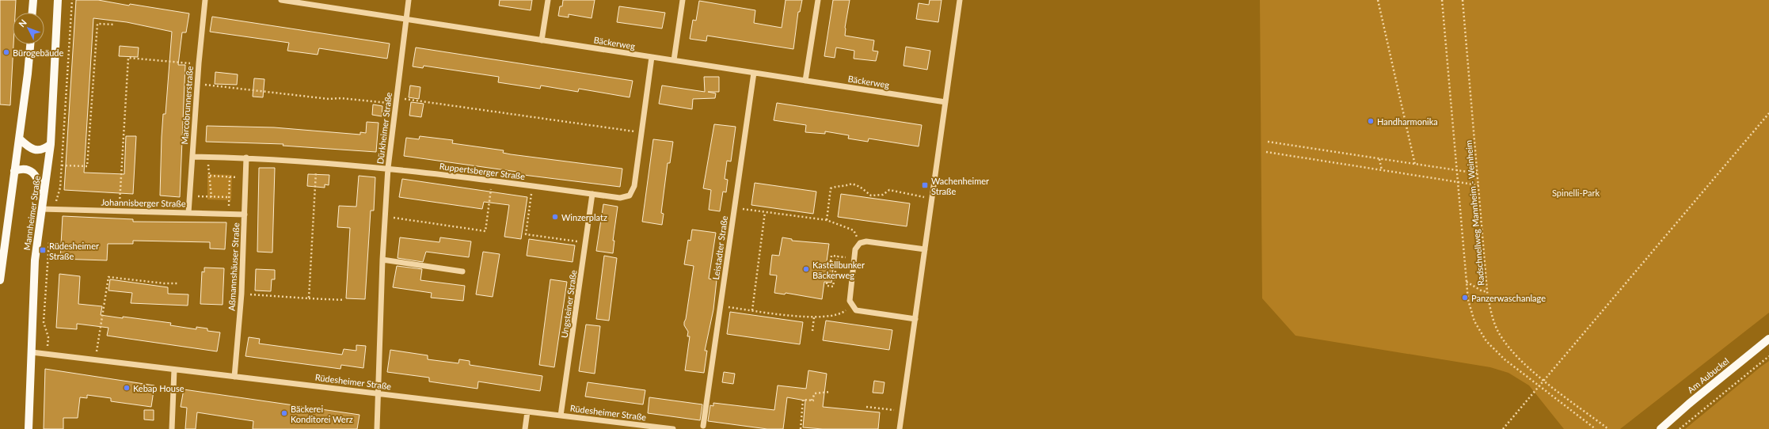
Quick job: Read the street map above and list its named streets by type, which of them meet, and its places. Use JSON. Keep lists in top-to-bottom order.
{
  "streets": {
    "main road": ["Mannheimer Straße", "Am Aubuckel"],
    "street": [
      "Bäckerweg",
      "Marcobrunnerstraße",
      "Dürkheimer Straße",
      "Ruppertsberger Straße",
      "Johannisberger Straße",
      "Leistadter Straße",
      "Aßmannshäuser Straße",
      "Ungsteiner Straße",
      "Rüdesheimer Straße"
    ],
    "path": ["Radschnellweg Mannheim - Weinheim"]
  },
  "crossings": [
    ["Bäckerweg", "Dürkheimer Straße"],
    ["Bäckerweg", "Ruppertsberger Straße"],
    ["Bäckerweg", "Leistadter Straße"],
    ["Marcobrunnerstraße", "Ruppertsberger Straße"],
    ["Marcobrunnerstraße", "Johannisberger Straße"],
    ["Dürkheimer Straße", "Ruppertsberger Straße"],
    ["Dürkheimer Straße", "Rüdesheimer Straße"],
    ["Ruppertsberger Straße", "Aßmannshäuser Straße"],
    ["Ruppertsberger Straße", "Ungsteiner Straße"],
    ["Johannisberger Straße", "Mannheimer Straße"],
    ["Johannisberger Straße", "Aßmannshäuser Straße"],
    ["Mannheimer Straße", "Rüdesheimer Straße"],
    ["Aßmannshäuser Straße", "Rüdesheimer Straße"],
    ["Ungsteiner Straße", "Rüdesheimer Straße"]
  ],
  "parks": ["Spinelli-Park"],
  "places": {
    "other": [
      "Bürogebäude",
      "Handharmonika",
      "Winzerplatz",
      "Kastellbunker Bäckerweg",
      "Panzerwaschanlage",
      "Kebap House",
      "Bäckerei Konditorei Werz"
    ],
    "transit": ["Wachenheimer Straße", "Rüdesheimer Straße"]
  },
  "north": "top left"
}
